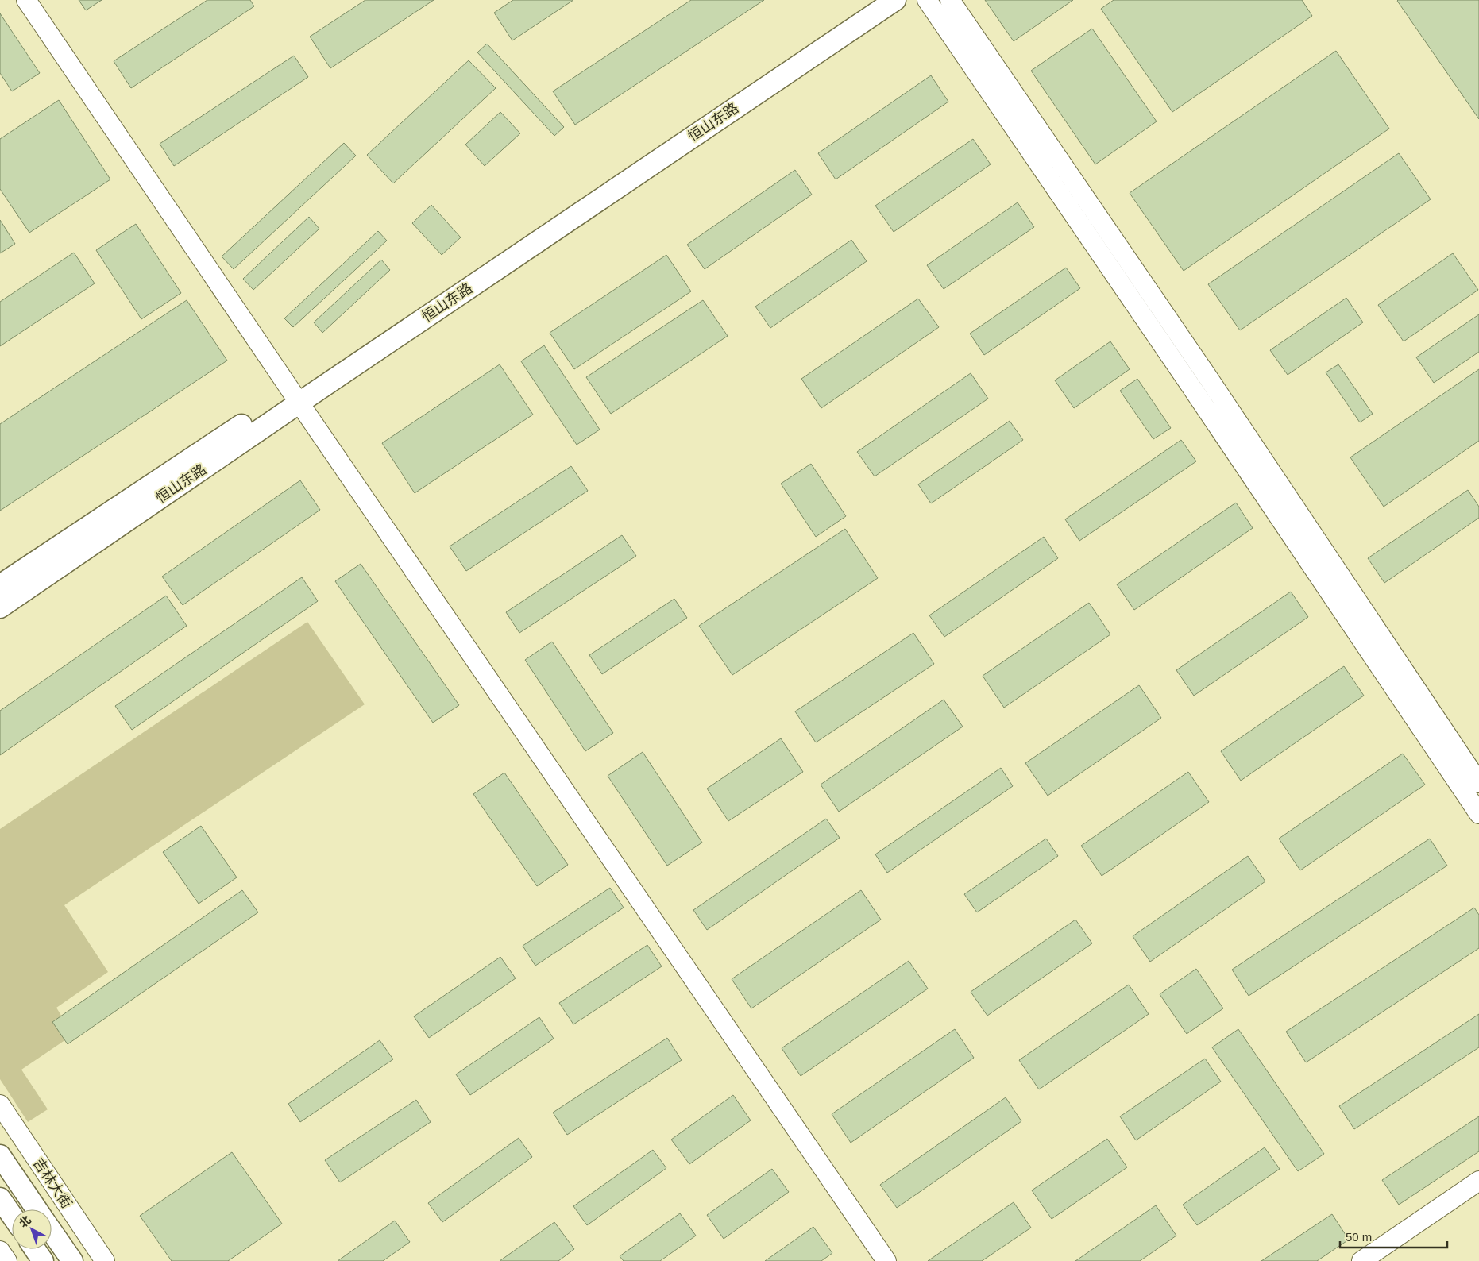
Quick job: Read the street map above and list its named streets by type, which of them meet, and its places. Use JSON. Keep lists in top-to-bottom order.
{
  "streets": {
    "main road": ["恒山东路", "吉林大街"]
  },
  "scale_bar": "50 m",
  "north": "top left"
}
